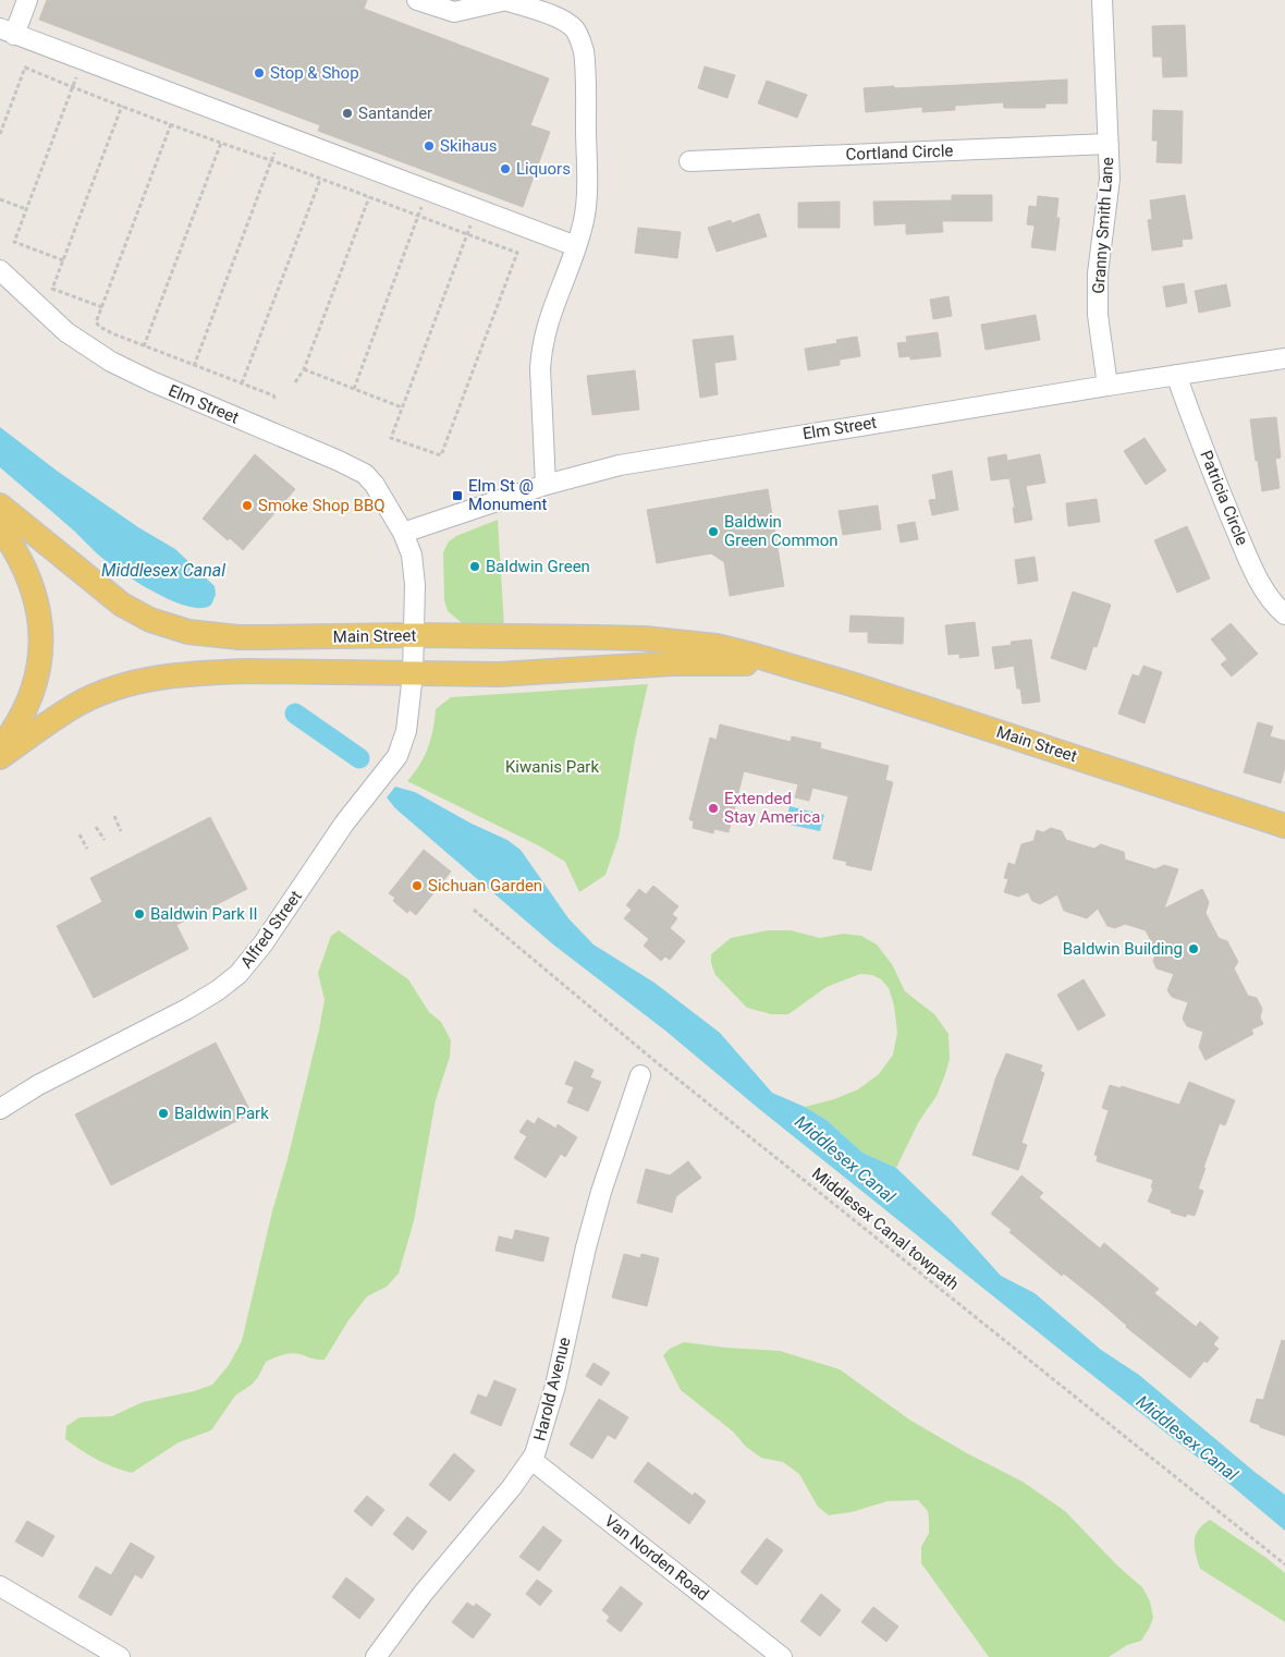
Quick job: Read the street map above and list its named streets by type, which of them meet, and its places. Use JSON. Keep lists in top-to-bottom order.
{
  "streets": {
    "main road": ["Main Street"],
    "street": [
      "Cortland Circle",
      "Granny Smith Lane",
      "Elm Street",
      "Patricia Circle",
      "Alfred Street",
      "Harold Avenue",
      "Van Norden Road"
    ],
    "path": ["Middlesex Canal towpath"]
  },
  "crossings": [
    ["Cortland Circle", "Granny Smith Lane"],
    ["Granny Smith Lane", "Elm Street"],
    ["Elm Street", "Patricia Circle"],
    ["Elm Street", "Main Street"],
    ["Elm Street", "Alfred Street"],
    ["Main Street", "Alfred Street"],
    ["Harold Avenue", "Van Norden Road"]
  ],
  "water": ["Middlesex Canal"],
  "parks": ["Kiwanis Park"],
  "places": {
    "other": [
      "Stop & Shop",
      "Santander",
      "Skihaus",
      "Liquors",
      "Smoke Shop BBQ",
      "Baldwin Green Common",
      "Baldwin Green",
      "Extended Stay America",
      "Sichuan Garden",
      "Baldwin Park II",
      "Baldwin Building",
      "Baldwin Park"
    ],
    "transit": ["Elm St @ Monument"]
  }
}
